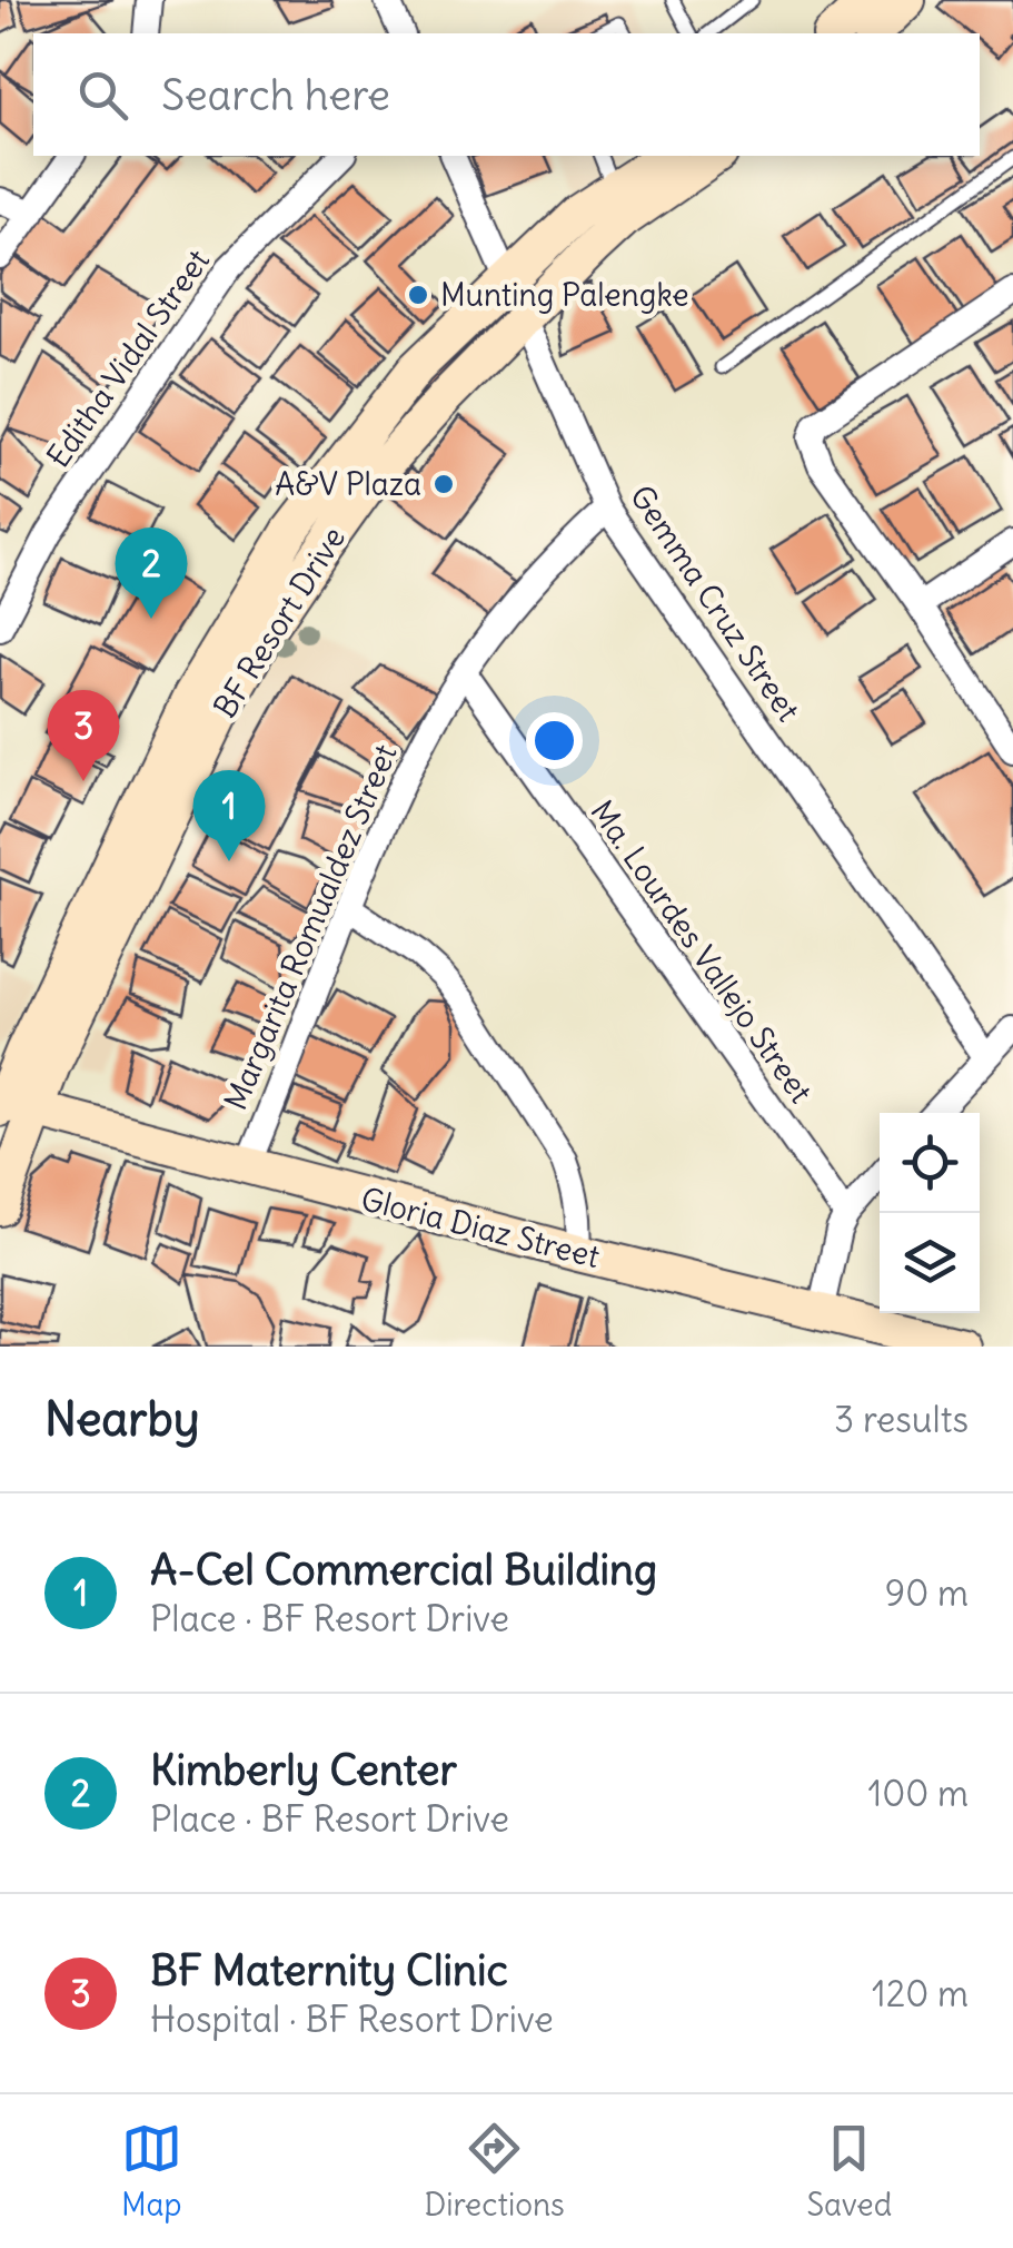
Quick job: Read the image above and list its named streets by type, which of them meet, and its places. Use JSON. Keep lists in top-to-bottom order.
{
  "streets": {
    "main road": ["BF Resort Drive", "Gloria Diaz Street"],
    "street": [
      "Editha Vidal Street",
      "Gemma Cruz Street",
      "Margarita Romualdez Street",
      "Ma. Lourdes Vallejo Street"
    ]
  },
  "crossings": [
    ["Gemma Cruz Street", "BF Resort Drive"],
    ["Gemma Cruz Street", "Margarita Romualdez Street"],
    ["BF Resort Drive", "Gloria Diaz Street"],
    ["Margarita Romualdez Street", "Ma. Lourdes Vallejo Street"],
    ["Margarita Romualdez Street", "Gloria Diaz Street"]
  ],
  "places": ["Munting Palengke", "A&V Plaza"],
  "page": {
    "search": "Search here",
    "pins": ["2", "3", "1"],
    "heading": ["Nearby", "3 results"],
    "list": [
      {
        "mark": "1",
        "name": "A-Cel Commercial Building",
        "note": "Place · BF Resort Drive",
        "value": "90 m"
      },
      {
        "mark": "2",
        "name": "Kimberly Center",
        "note": "Place · BF Resort Drive",
        "value": "100 m"
      },
      {
        "mark": "3",
        "name": "BF Maternity Clinic",
        "note": "Hospital · BF Resort Drive",
        "value": "120 m"
      }
    ],
    "nav": ["Map", "Directions", "Saved"]
  }
}
